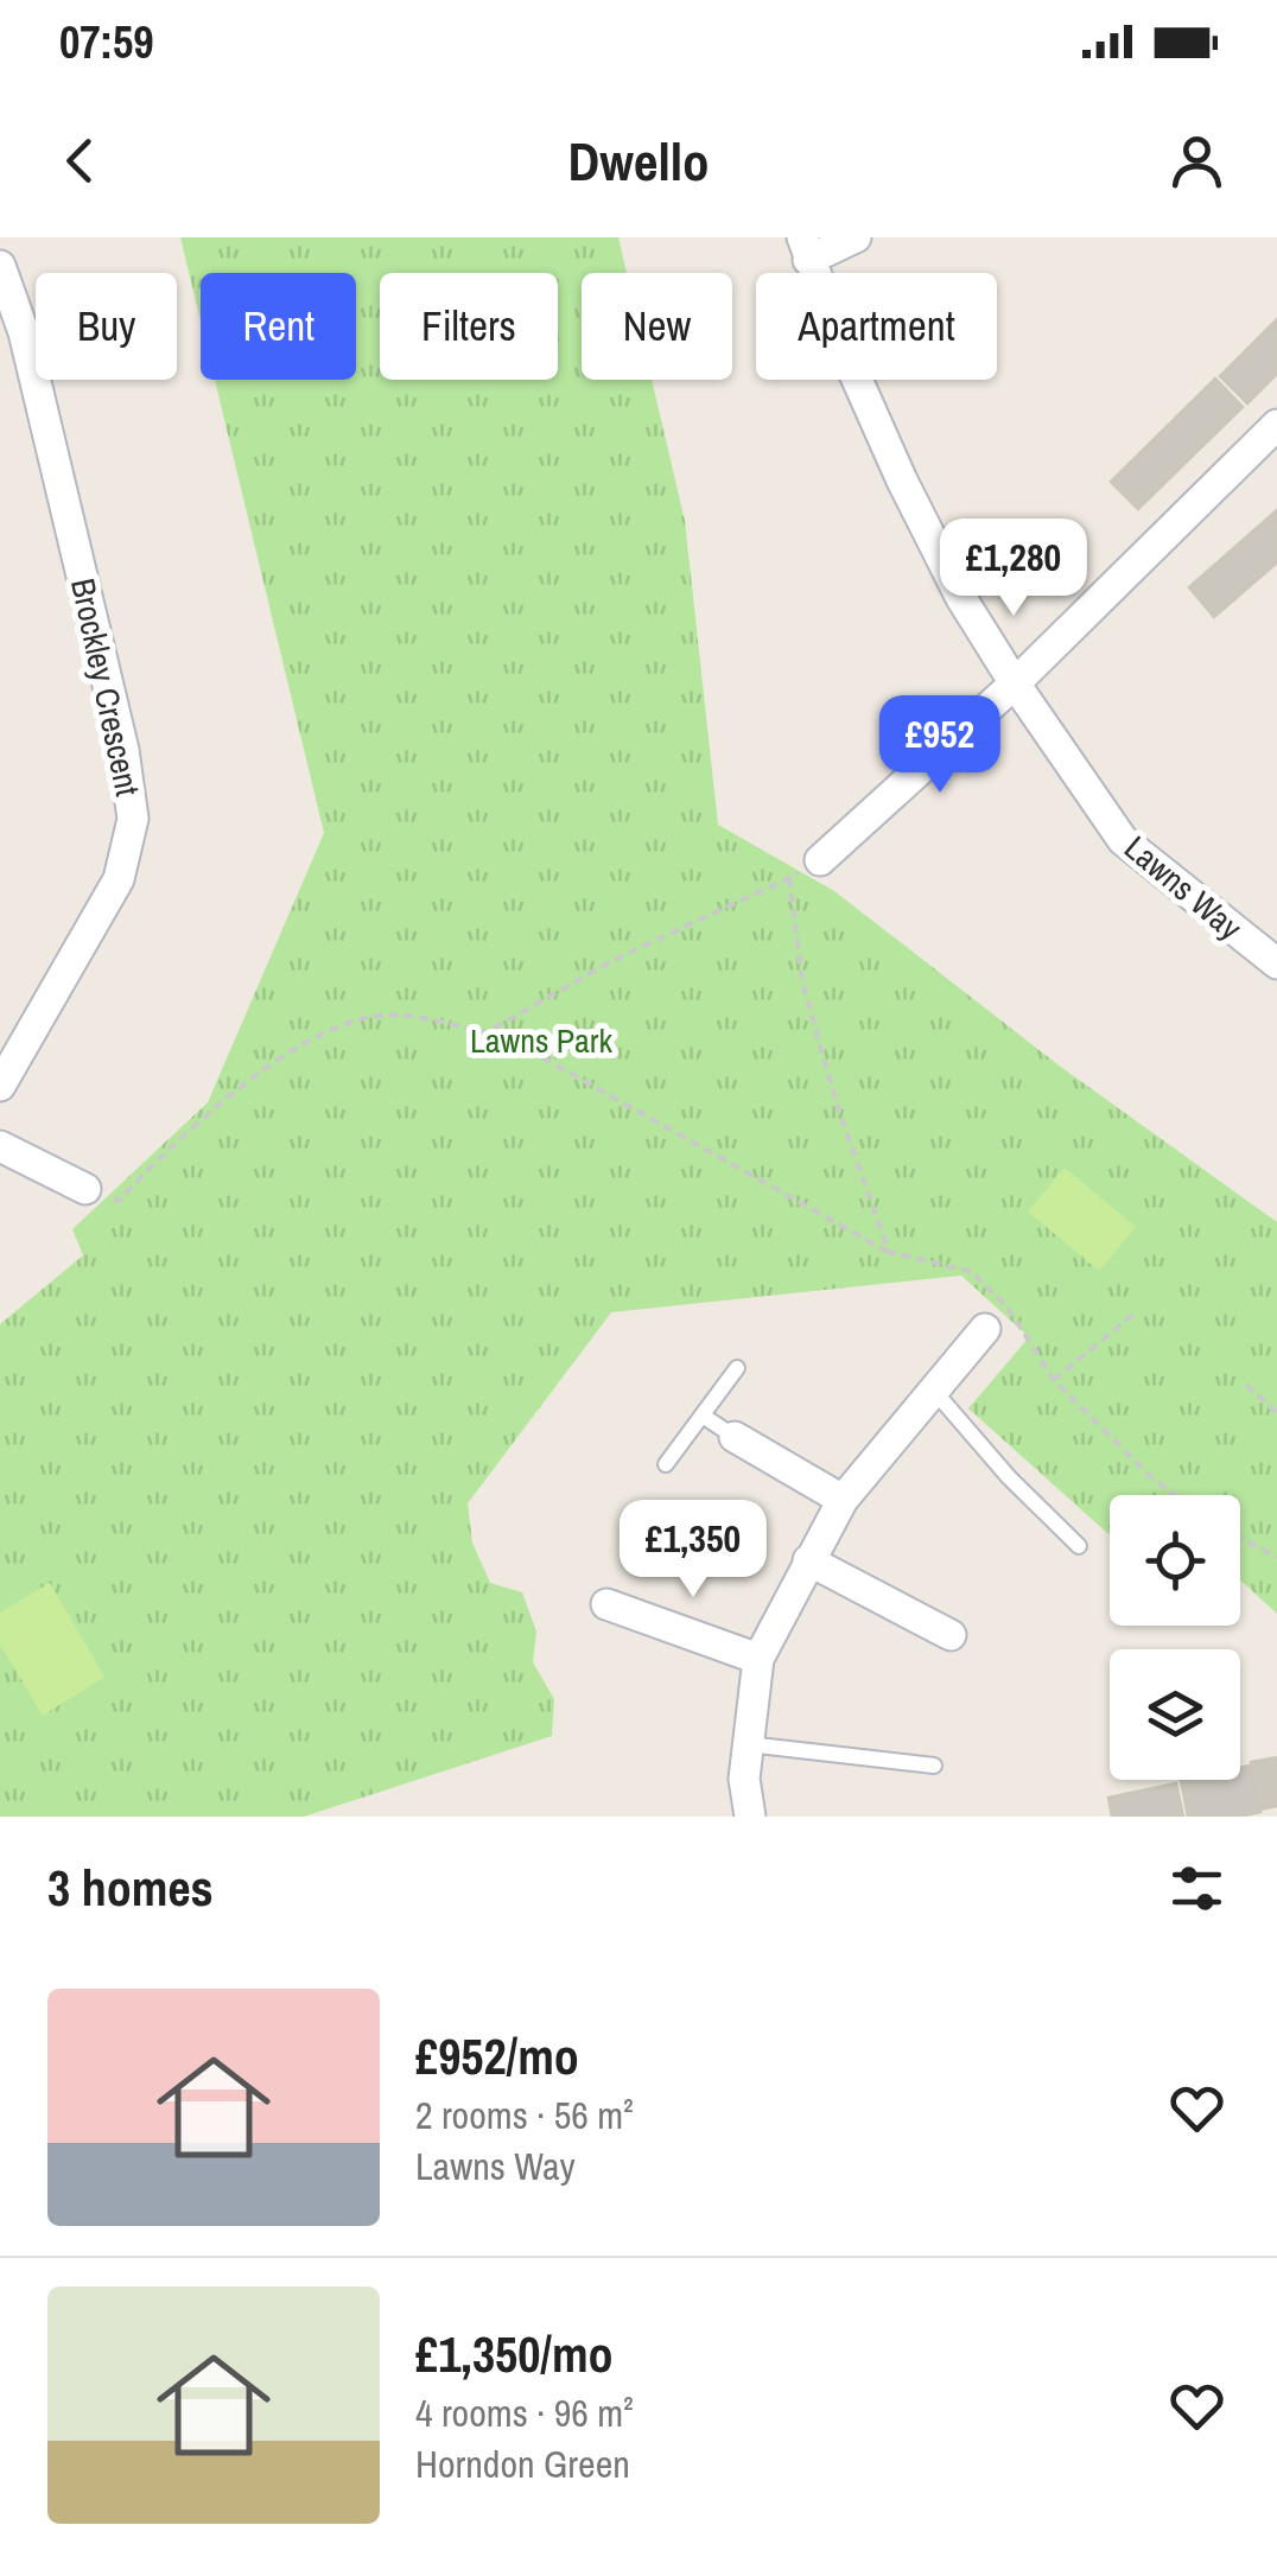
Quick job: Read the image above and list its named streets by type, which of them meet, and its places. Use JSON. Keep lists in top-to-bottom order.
{
  "streets": {
    "street": ["Brockley Crescent", "Lawns Way"]
  },
  "parks": ["Lawns Park"],
  "page": {
    "status": "07:59",
    "header": "Dwello",
    "chip": [
      "Buy",
      "Rent",
      "Filters",
      "New",
      "Apartment"
    ],
    "price": ["£1,280", "£952", "£1,350"],
    "heading": "3 homes",
    "list": [
      {
        "name": "£952/mo",
        "note": "2 rooms · 56 m² · Lawns Way"
      },
      {
        "name": "£1,350/mo",
        "note": "4 rooms · 96 m² · Horndon Green"
      }
    ]
  }
}
